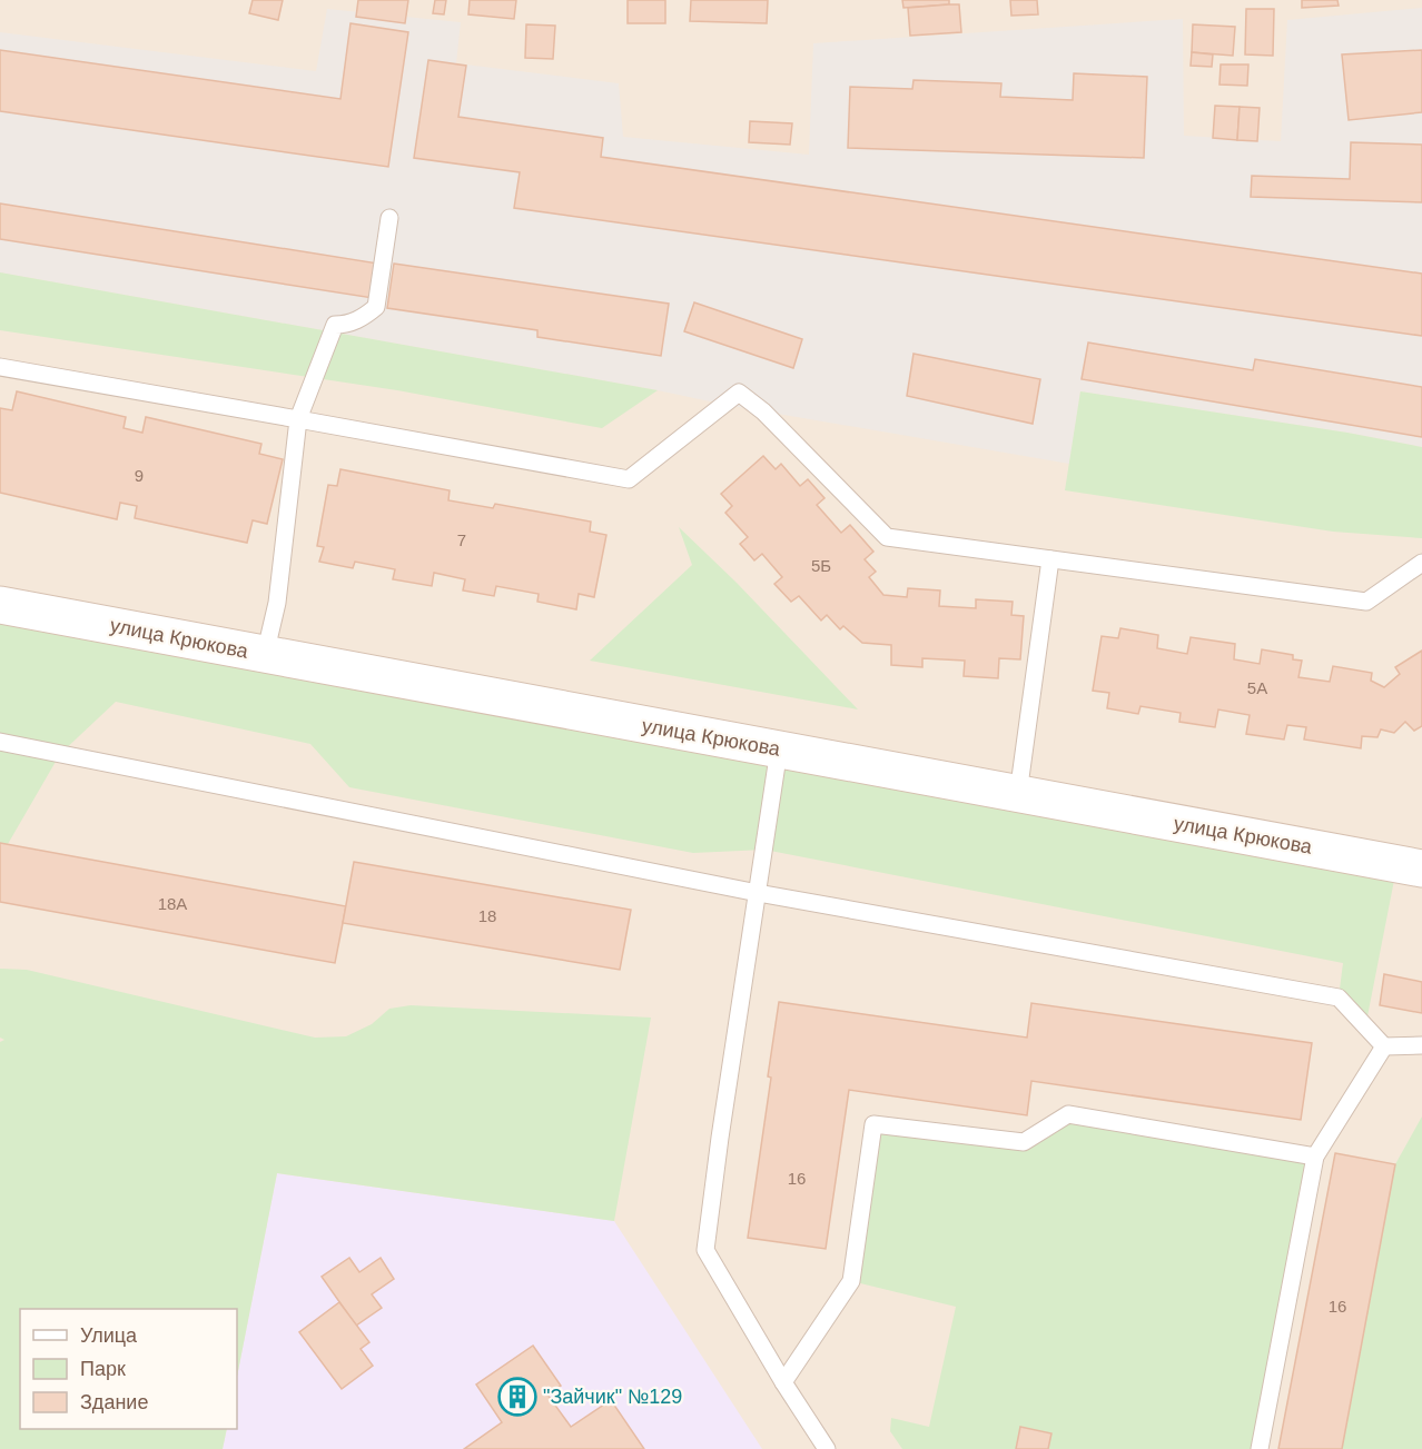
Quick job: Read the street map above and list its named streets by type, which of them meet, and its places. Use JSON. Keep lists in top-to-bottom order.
{
  "streets": {
    "main road": ["улица Крюкова"]
  },
  "places": {
    "building": ["\"Зайчик\" №129"]
  },
  "house_numbers": [
    "9",
    "7",
    "5Б",
    "5А",
    "18А",
    "18",
    "16",
    "16"
  ],
  "legend": ["Улица", "Парк", "Здание"]
}
